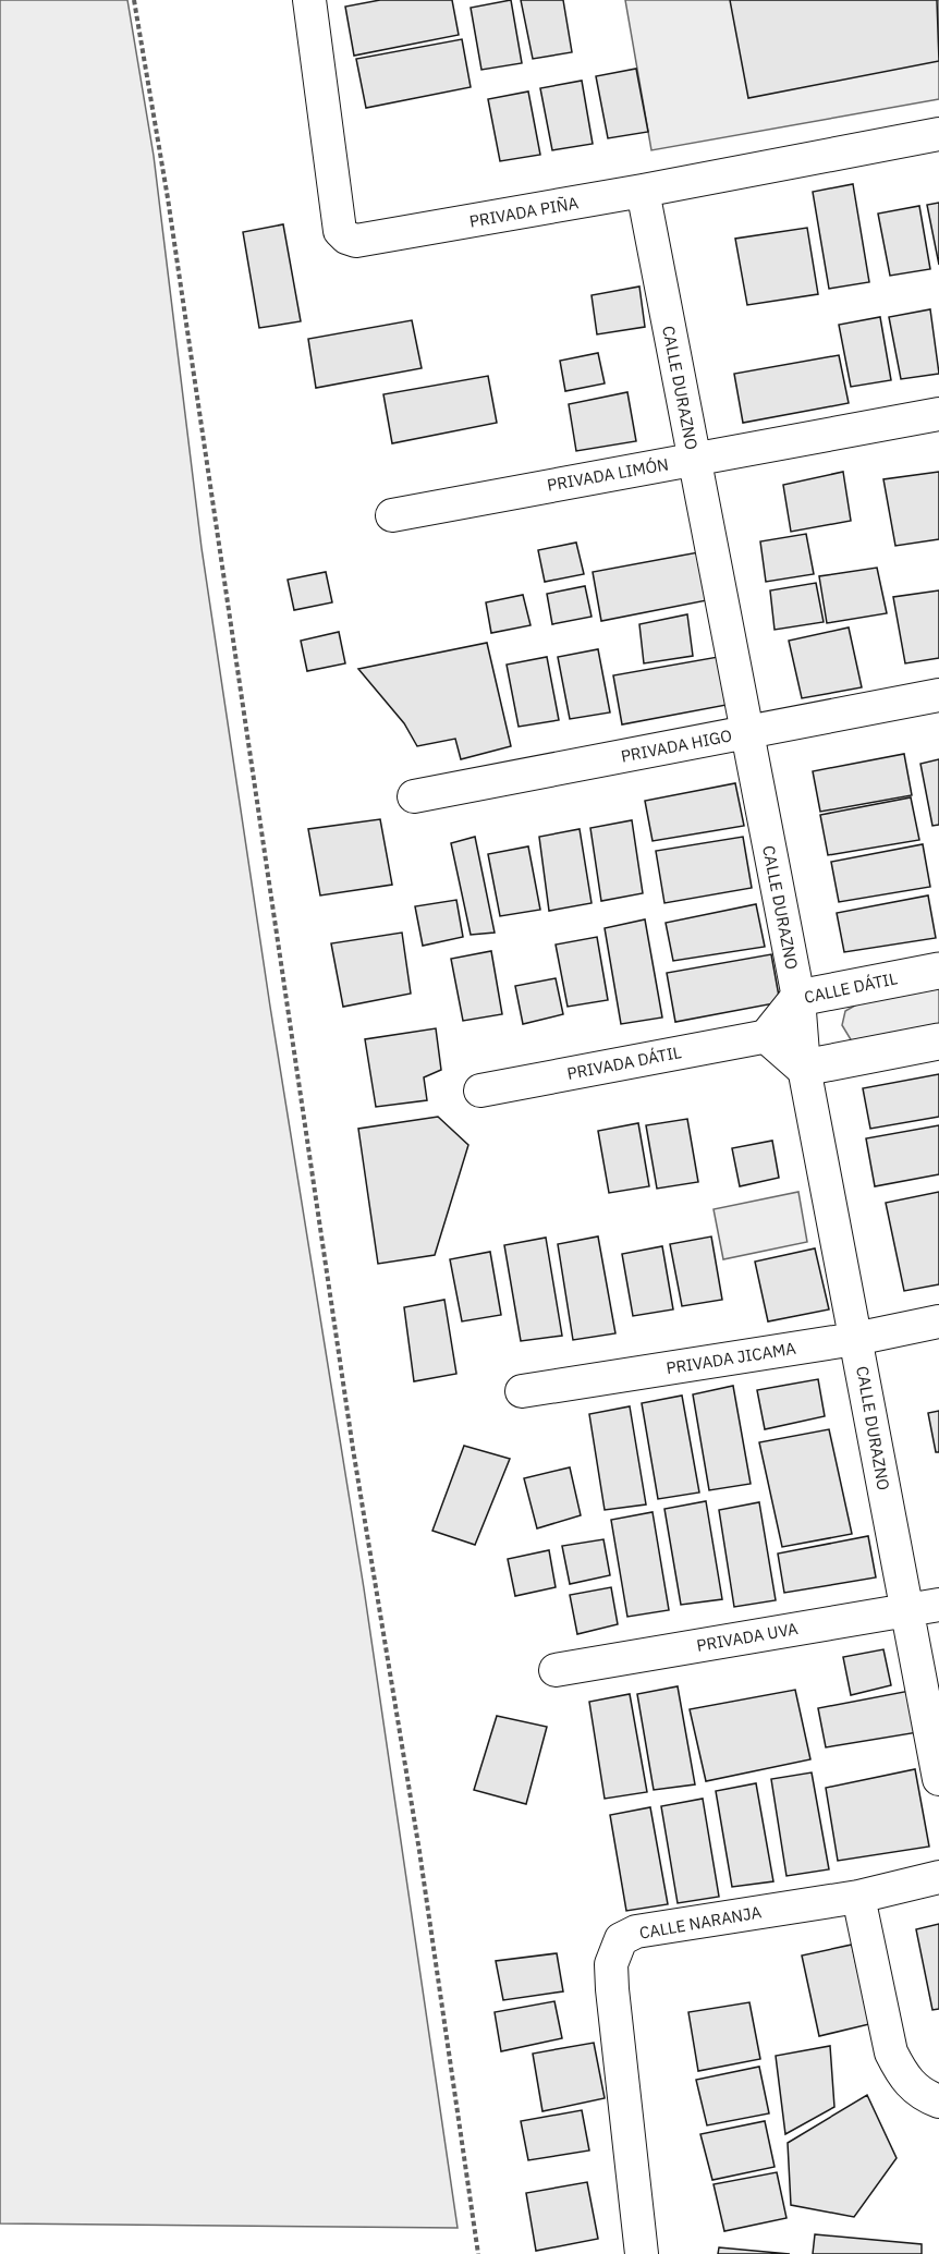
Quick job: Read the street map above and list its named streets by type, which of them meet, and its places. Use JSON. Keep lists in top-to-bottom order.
{
  "streets": {
    "street": [
      "PRIVADA PIÑA",
      "CALLE DURAZNO",
      "PRIVADA LIMÓN",
      "PRIVADA HIGO",
      "CALLE DÁTIL",
      "PRIVADA DÁTIL",
      "PRIVADA JICAMA",
      "PRIVADA UVA",
      "CALLE NARANJA"
    ]
  },
  "crossings": [
    ["PRIVADA PIÑA", "CALLE DURAZNO"],
    ["CALLE DURAZNO", "PRIVADA LIMÓN"],
    ["CALLE DURAZNO", "PRIVADA HIGO"],
    ["CALLE DURAZNO", "CALLE DÁTIL"],
    ["CALLE DURAZNO", "PRIVADA JICAMA"],
    ["CALLE DURAZNO", "PRIVADA UVA"],
    ["CALLE DÁTIL", "PRIVADA DÁTIL"]
  ]
}
